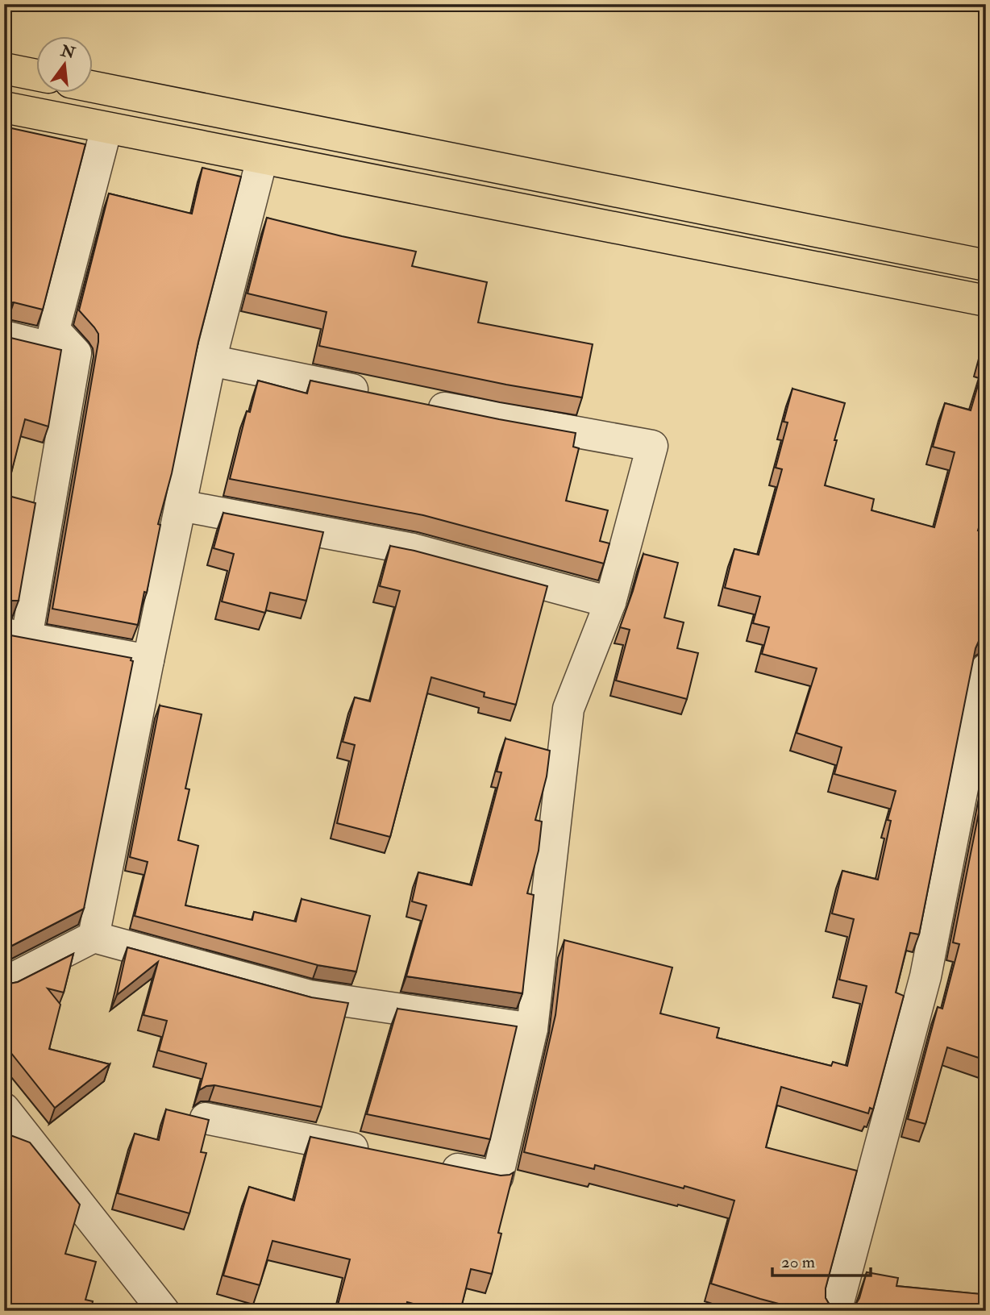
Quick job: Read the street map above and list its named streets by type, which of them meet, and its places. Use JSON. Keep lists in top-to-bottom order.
{
  "scale_bar": "20 m",
  "north": "top"
}
